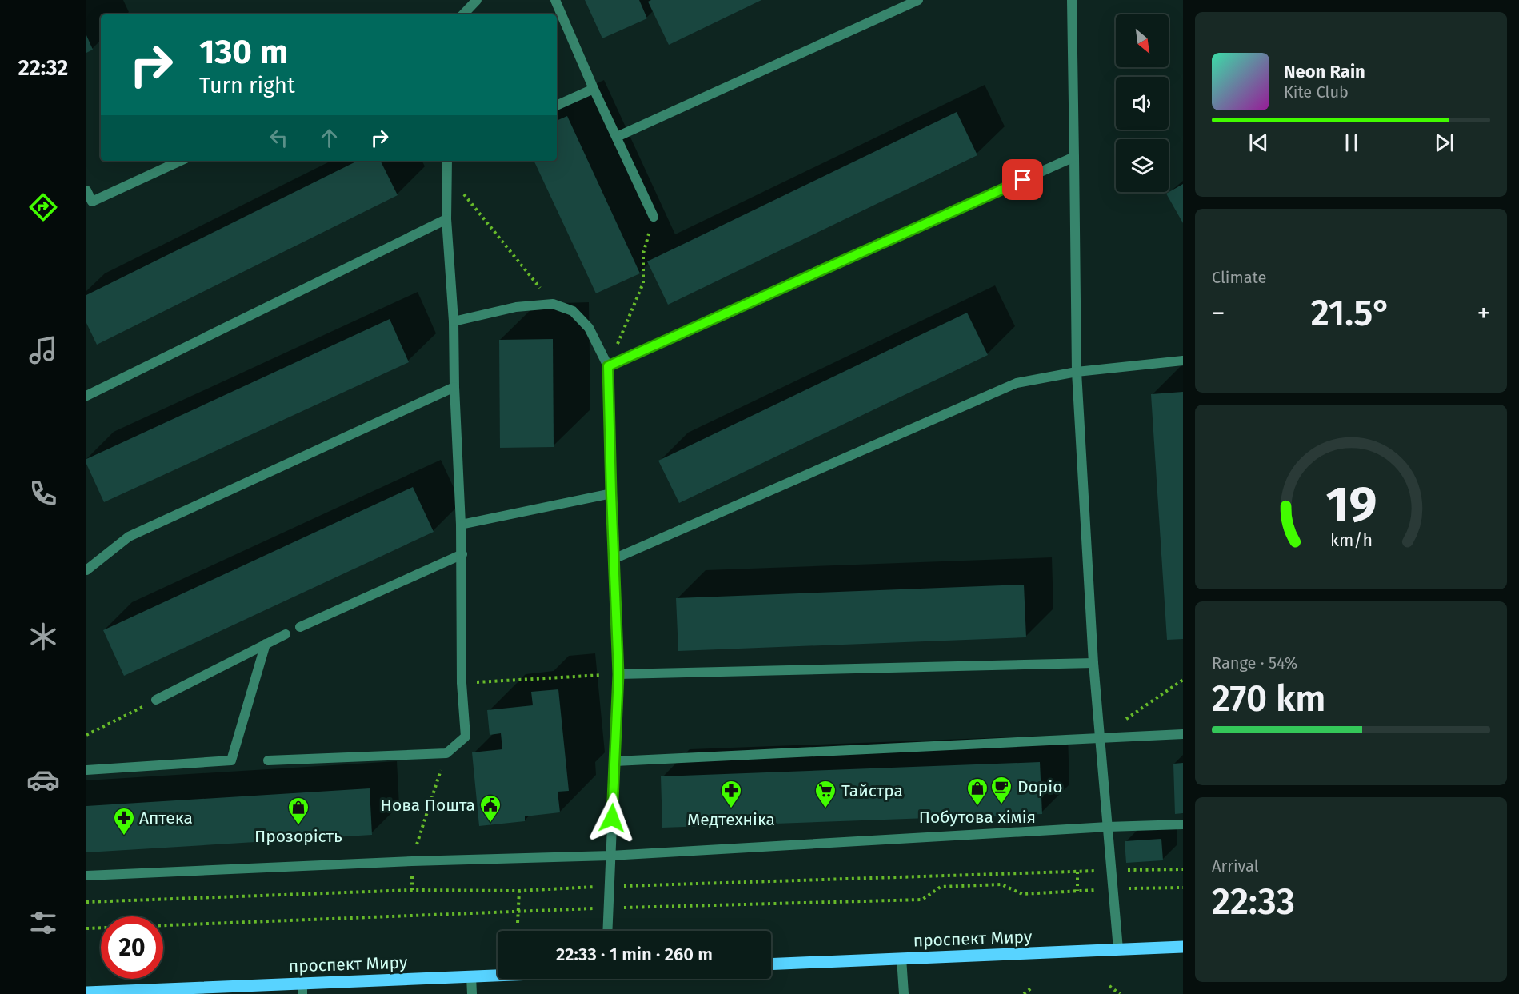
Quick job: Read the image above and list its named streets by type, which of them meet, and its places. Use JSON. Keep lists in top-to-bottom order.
{
  "streets": {
    "main road": ["проспект Миру"]
  },
  "places": {
    "cafe": ["Dopio"],
    "shop": ["Побутова хімія", "Прозорість"],
    "pharmacy": ["Медтехніка", "Аптека"],
    "supermarket": ["Тайстра"],
    "public building": ["Нова Пошта"]
  },
  "north": "bottom right",
  "page": {
    "tabs": "22:32",
    "turn": ["130 m", "Turn right"],
    "song": ["Neon Rain", "Kite Club"],
    "tile": [
      "Climate",
      ["Range · 54%", "270 km"],
      ["Arrival", "22:33"]
    ],
    "heat": ["−", "21.5°", "+"],
    "limit": "20",
    "trip": "22:33 · 1 min · 260 m",
    "gauge": ["19", "km/h"]
  }
}
